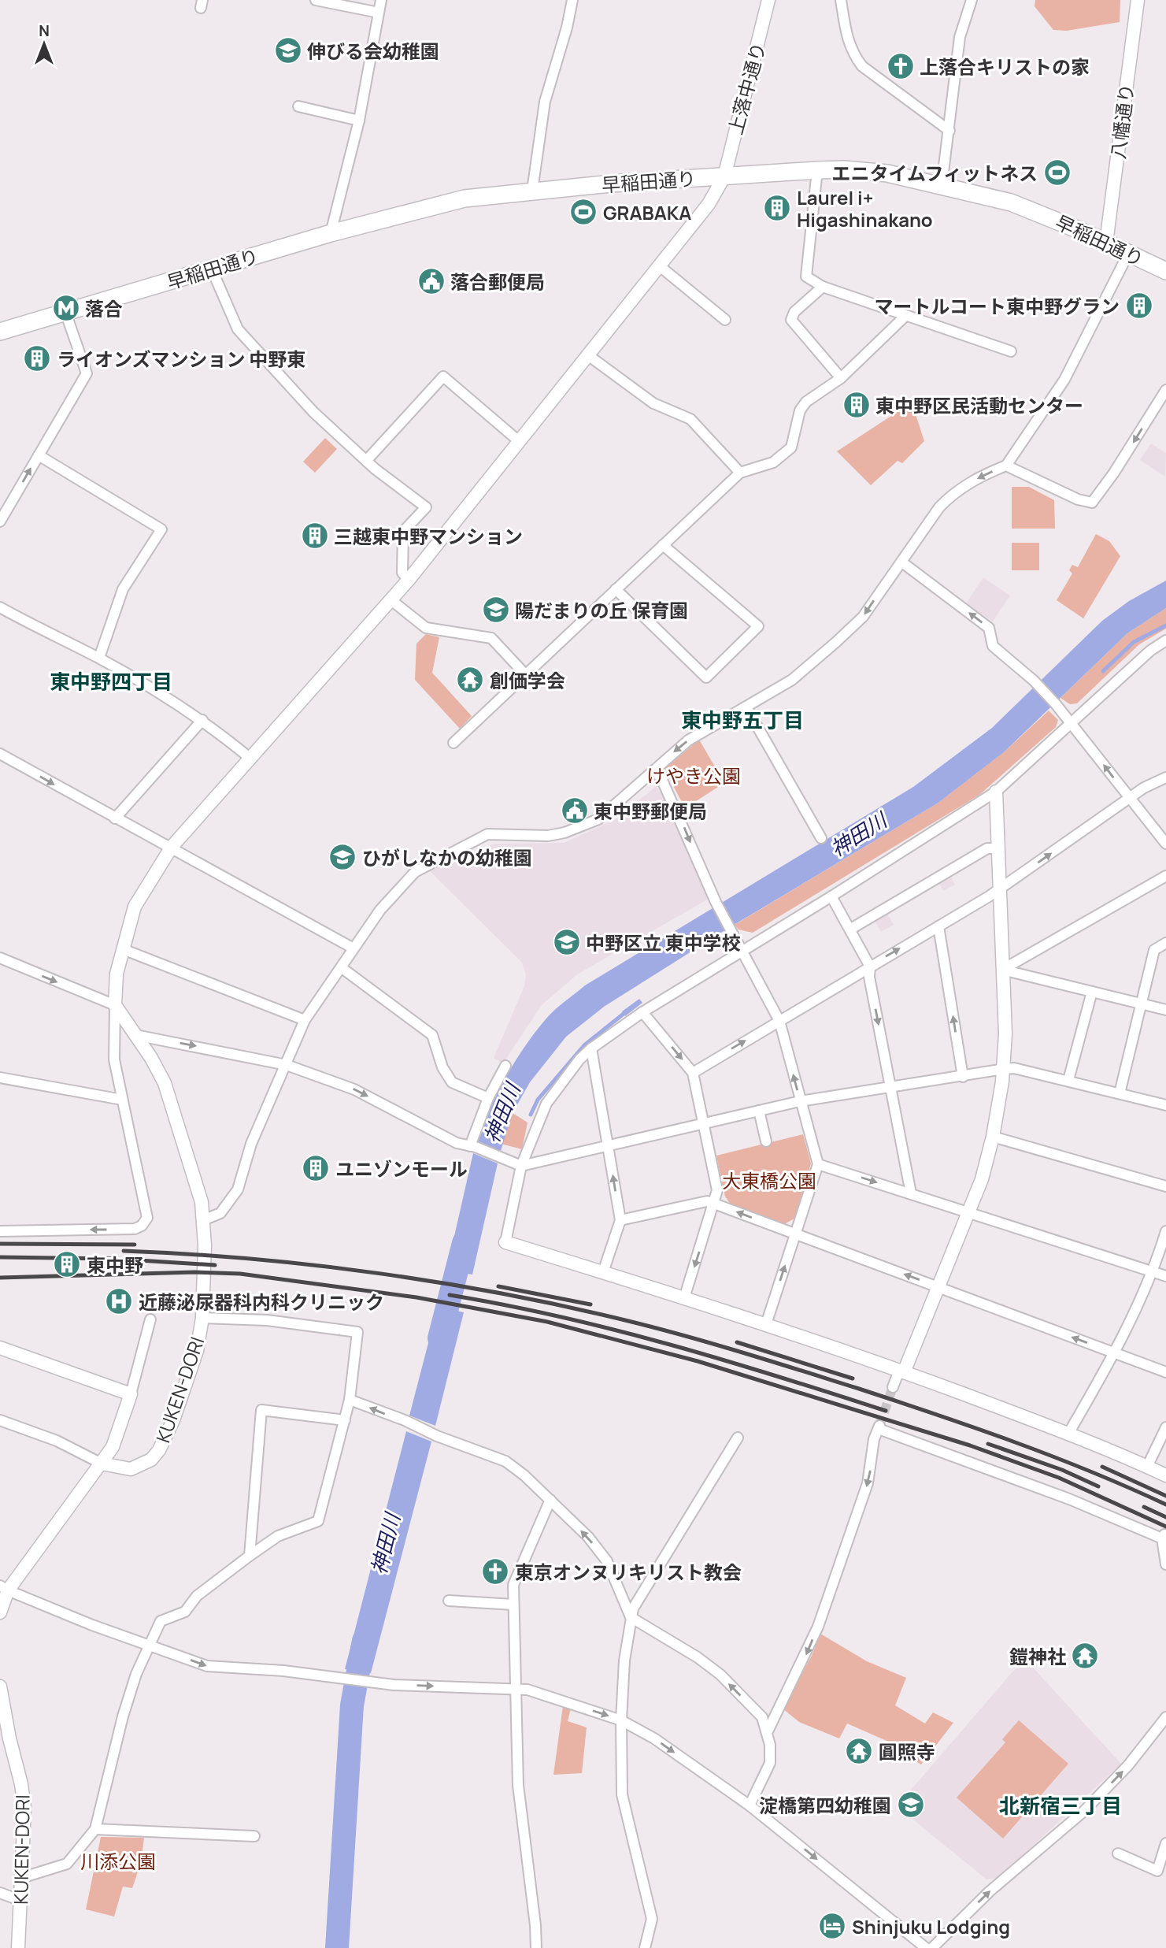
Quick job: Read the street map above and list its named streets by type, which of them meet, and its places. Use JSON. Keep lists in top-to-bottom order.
{
  "streets": {
    "main road": ["早稲田通り"],
    "street": ["上落中通り", "八幡通り", "KUKEN-DORI"]
  },
  "crossings": [
    ["上落中通り", "早稲田通り"],
    ["上落中通り", "KUKEN-DORI"],
    ["八幡通り", "早稲田通り"]
  ],
  "districts": ["東中野四丁目", "東中野五丁目", "北新宿三丁目"],
  "water": ["神田川"],
  "parks": ["けやき公園", "大東橋公園", "川添公園"],
  "places": {
    "school or university": [
      "伸びる会幼稚園",
      "陽だまりの丘 保育園",
      "ひがしなかの幼稚園",
      "中野区立 東中学校",
      "淀橋第四幼稚園"
    ],
    "church": ["上落合キリストの家", "東京オンヌリキリスト教会"],
    "sports": ["エニタイムフィットネス", "GRABAKA"],
    "building": [
      "Laurel i+ Higashinakano",
      "マートルコート東中野グラン",
      "ライオンズマンション 中野東",
      "東中野区民活動センター",
      "三越東中野マンション",
      "ユニゾンモール",
      "東中野"
    ],
    "public building": ["落合郵便局", "東中野郵便局"],
    "metro station": ["落合"],
    "temple": ["創価学会", "鎧神社", "圓照寺"],
    "hospital": ["近藤泌尿器科内科クリニック"],
    "hotel": ["Shinjuku Lodging"]
  },
  "north": "top"
}
